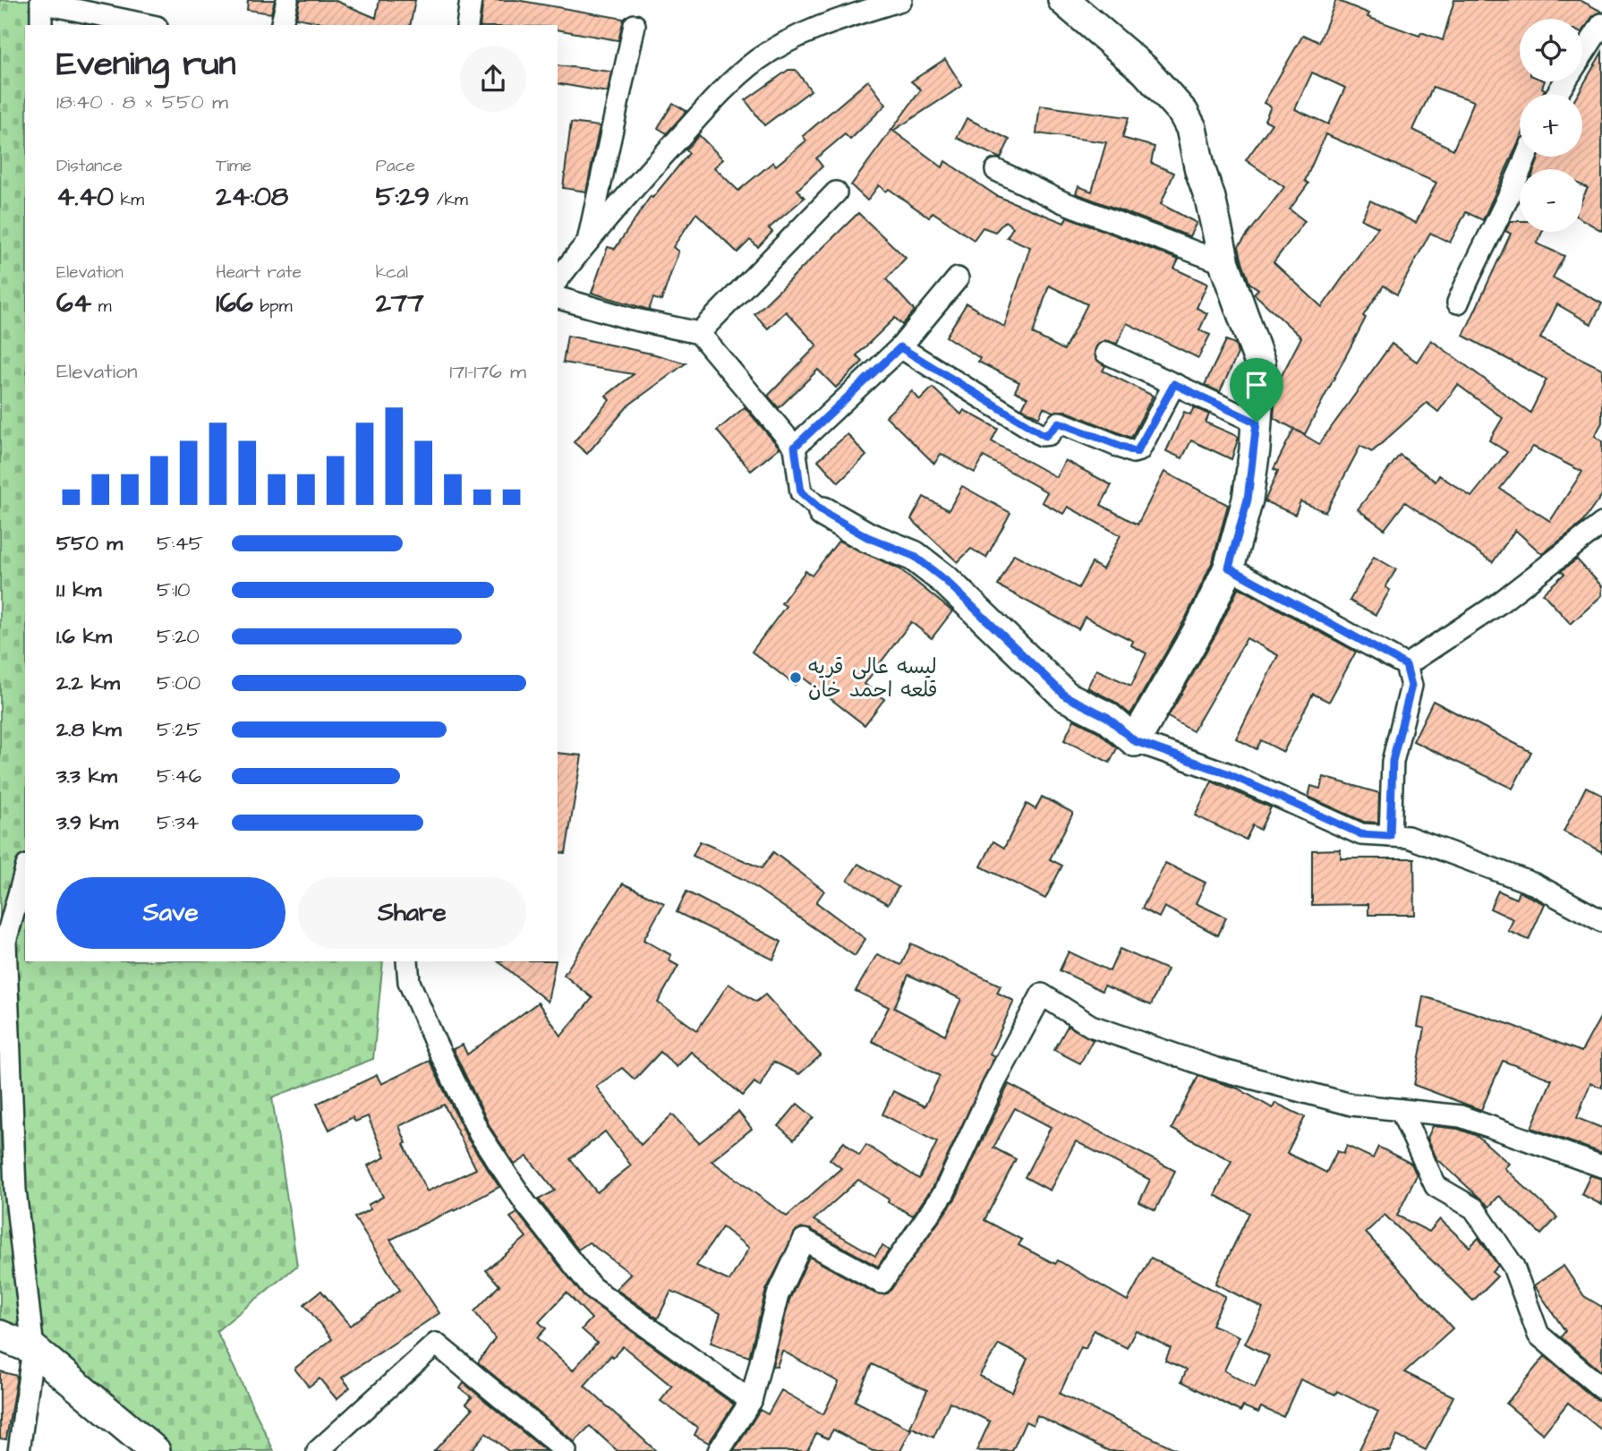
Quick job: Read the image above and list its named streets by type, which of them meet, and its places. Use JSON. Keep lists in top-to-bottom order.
{
  "places": ["لیسه عالی قریه قلعه احمد خان"],
  "page": {
    "map_buttons": ["+", "−"],
    "heading": ["Evening run", "18:40 · 8 × 550 m"],
    "stats": [
      ["Distance", "4.40 km"],
      ["Time", "24:08"],
      ["Pace", "5:29 /km"],
      ["Elevation", "64 m"],
      ["Heart rate", "166 bpm"],
      ["kcal", "277"]
    ],
    "chart": ["Elevation", "171–176 m"],
    "list": [
      {
        "name": "550 m",
        "note": "5:45"
      },
      {
        "name": "1.1 km",
        "note": "5:10"
      },
      {
        "name": "1.6 km",
        "note": "5:20"
      },
      {
        "name": "2.2 km",
        "note": "5:00"
      },
      {
        "name": "2.8 km",
        "note": "5:25"
      },
      {
        "name": "3.3 km",
        "note": "5:46"
      },
      {
        "name": "3.9 km",
        "note": "5:34"
      }
    ],
    "buttons": ["Save", "Share"]
  }
}
